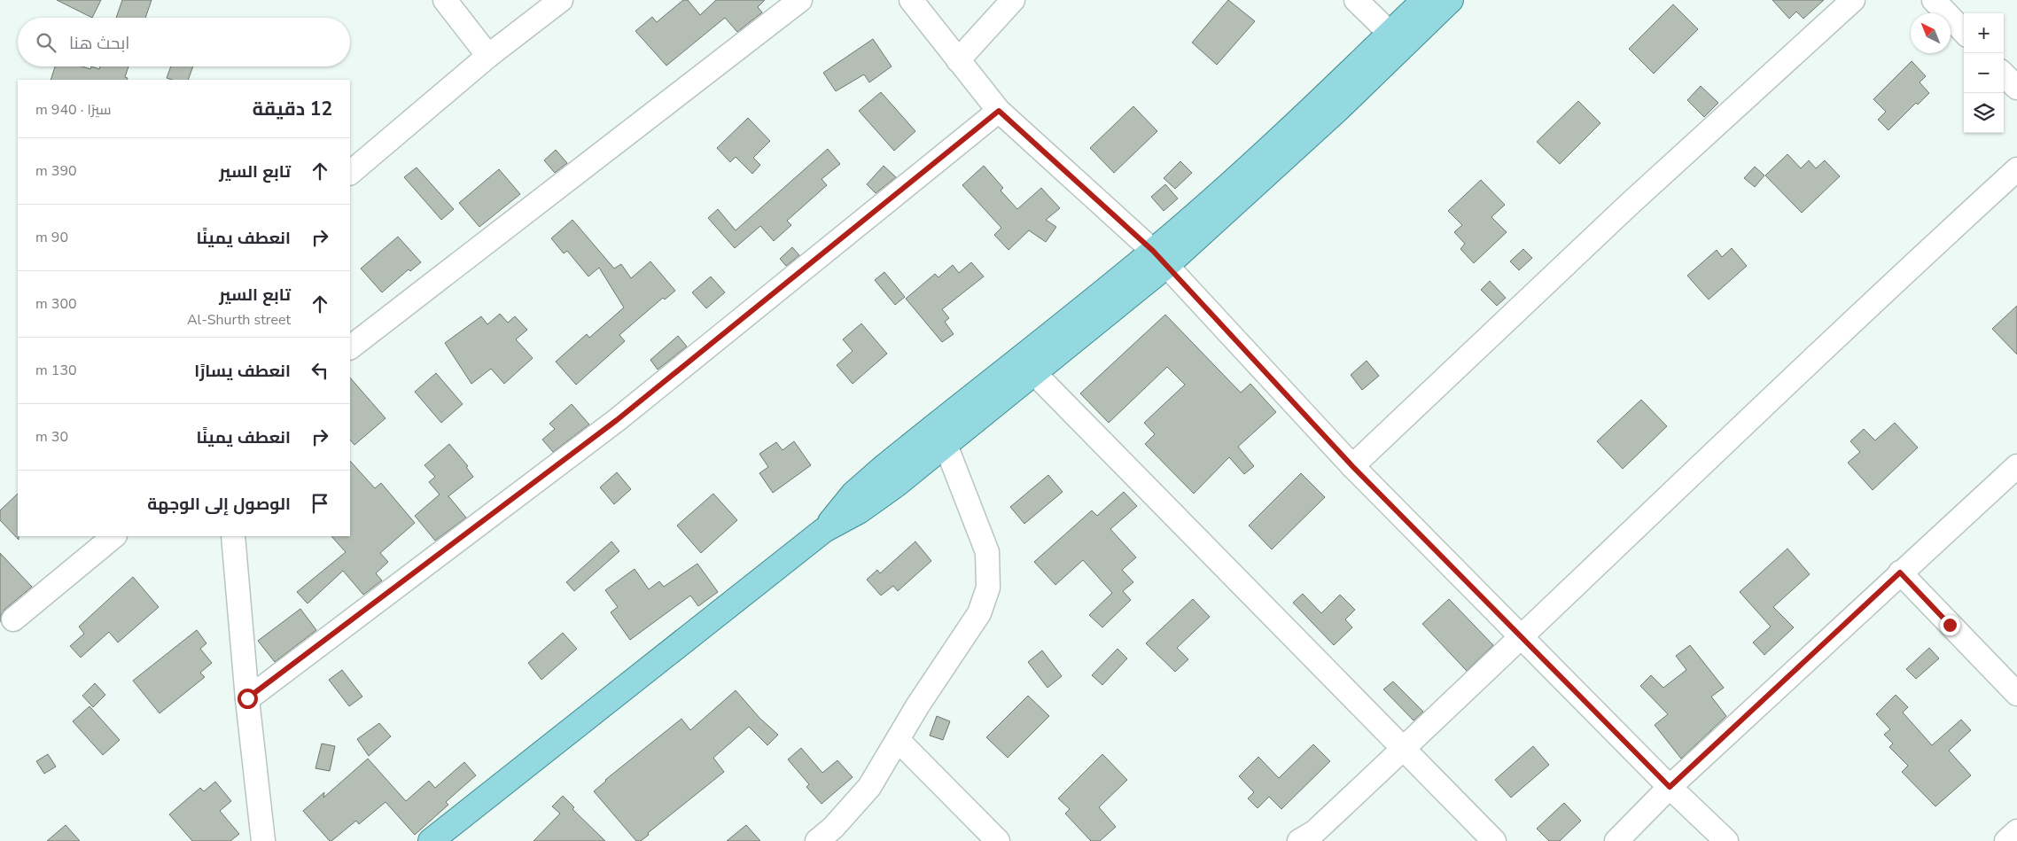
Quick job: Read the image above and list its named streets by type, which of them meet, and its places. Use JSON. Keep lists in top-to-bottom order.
{
  "north": "top left",
  "page": {
    "map_buttons": ["+", "−"],
    "search": "ابحث هنا",
    "heading": ["12 دقيقة", "سيرًا · 940 m"],
    "list": [
      ["تابع السير", "390 m"],
      ["انعطف يمينًا", "90 m"],
      ["تابع السير", "Al-Shurth street", "300 m"],
      ["انعطف يسارًا", "130 m"],
      ["انعطف يمينًا", "30 m"],
      "الوصول إلى الوجهة"
    ]
  }
}
